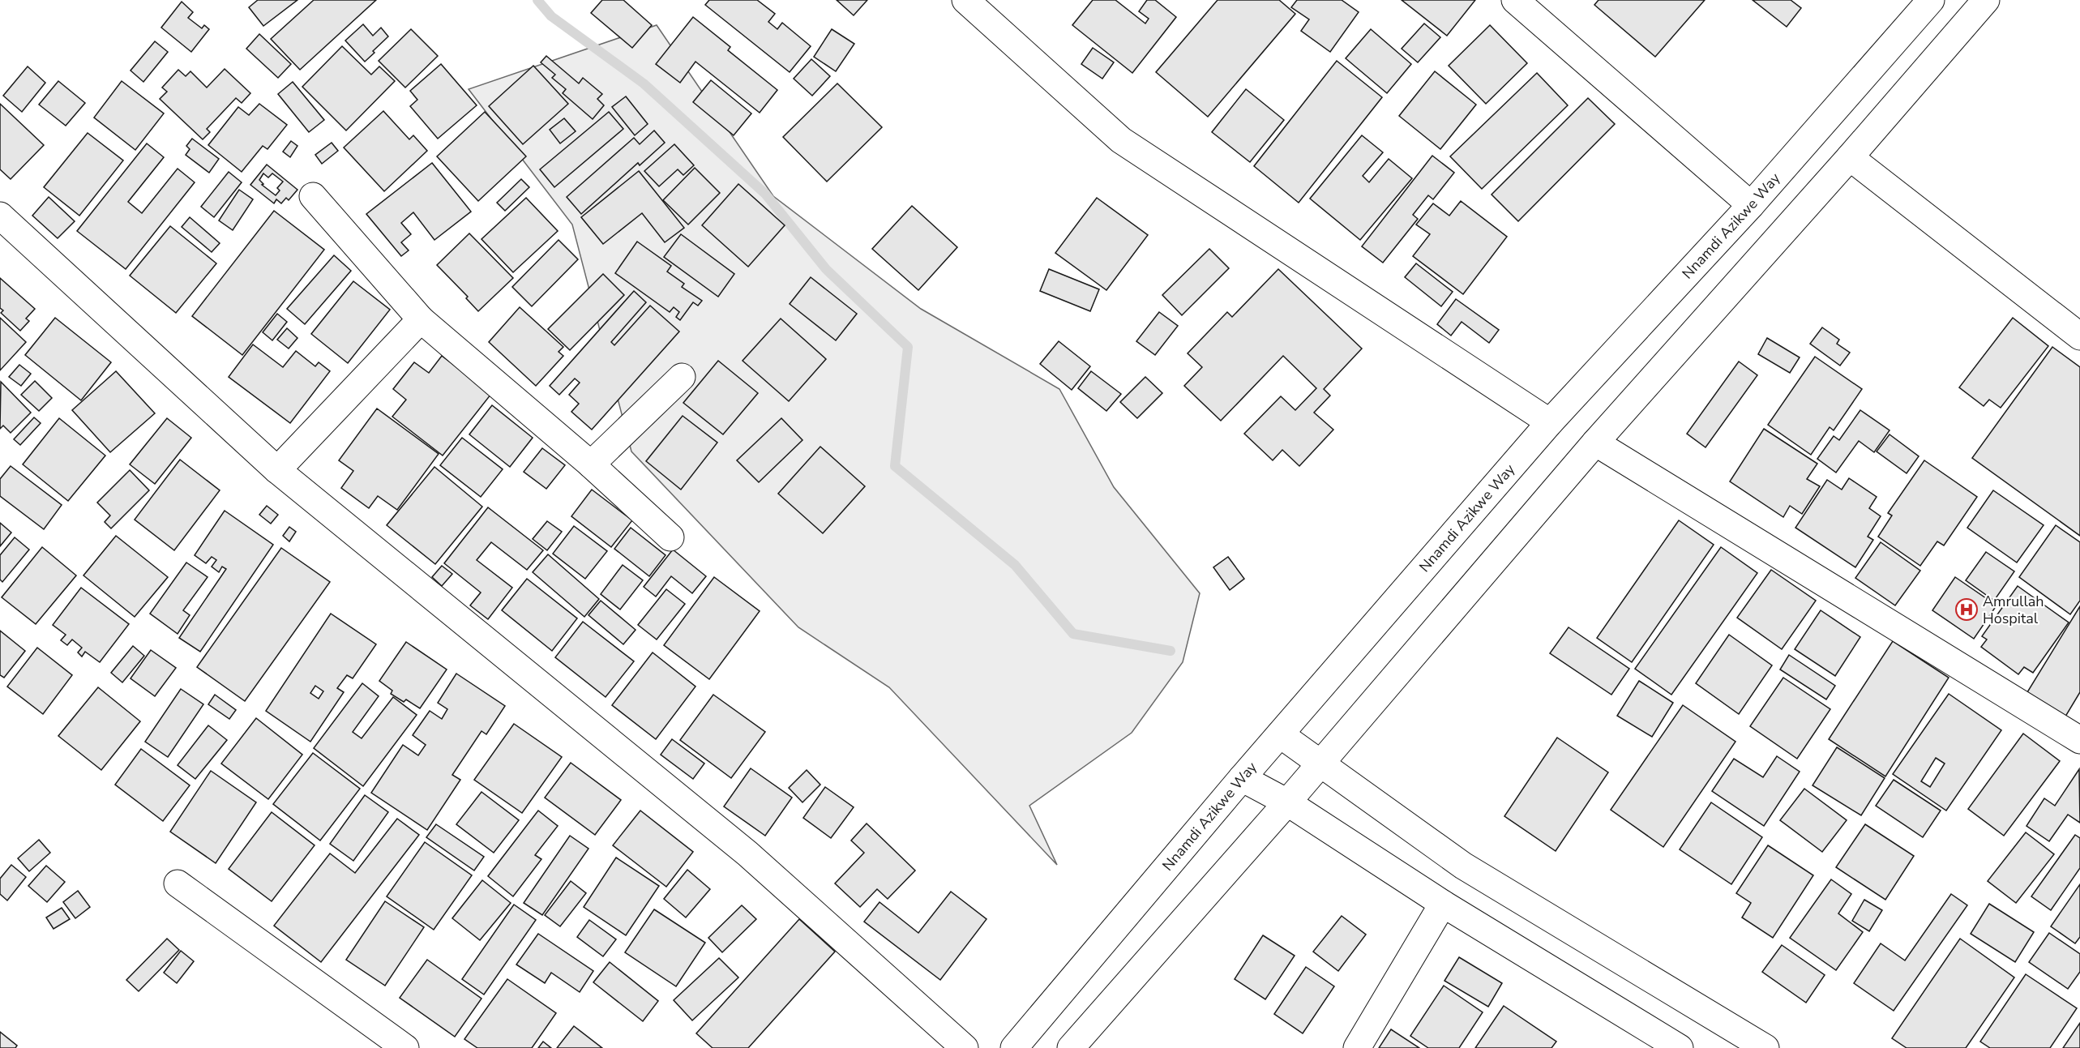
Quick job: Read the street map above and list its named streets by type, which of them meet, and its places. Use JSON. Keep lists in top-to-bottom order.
{
  "streets": {
    "main road": ["Nnamdi Azikwe Way"]
  },
  "places": {
    "hospital": ["Amrullah Hospital"]
  }
}
